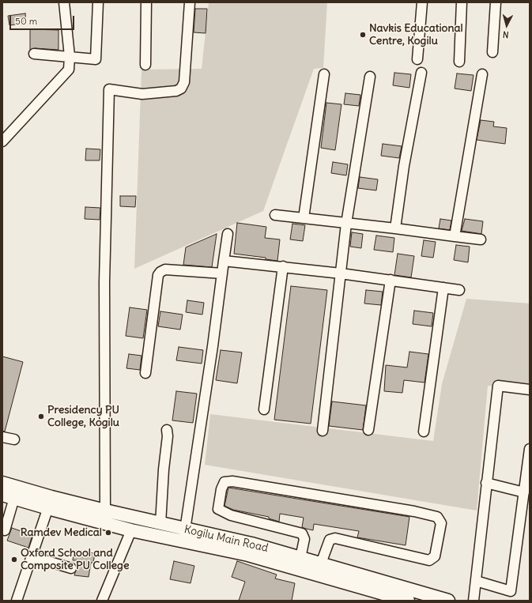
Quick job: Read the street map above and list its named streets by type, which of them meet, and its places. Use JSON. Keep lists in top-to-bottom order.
{
  "streets": {
    "main road": ["Kogilu Main Road"]
  },
  "places": [
    "Navkis Educational Centre, Kogilu",
    "Presidency PU College, Kogilu",
    "Ramdev Medical",
    "Oxford School and Composite PU College"
  ],
  "scale_bar": "50 m",
  "north": "bottom"
}
